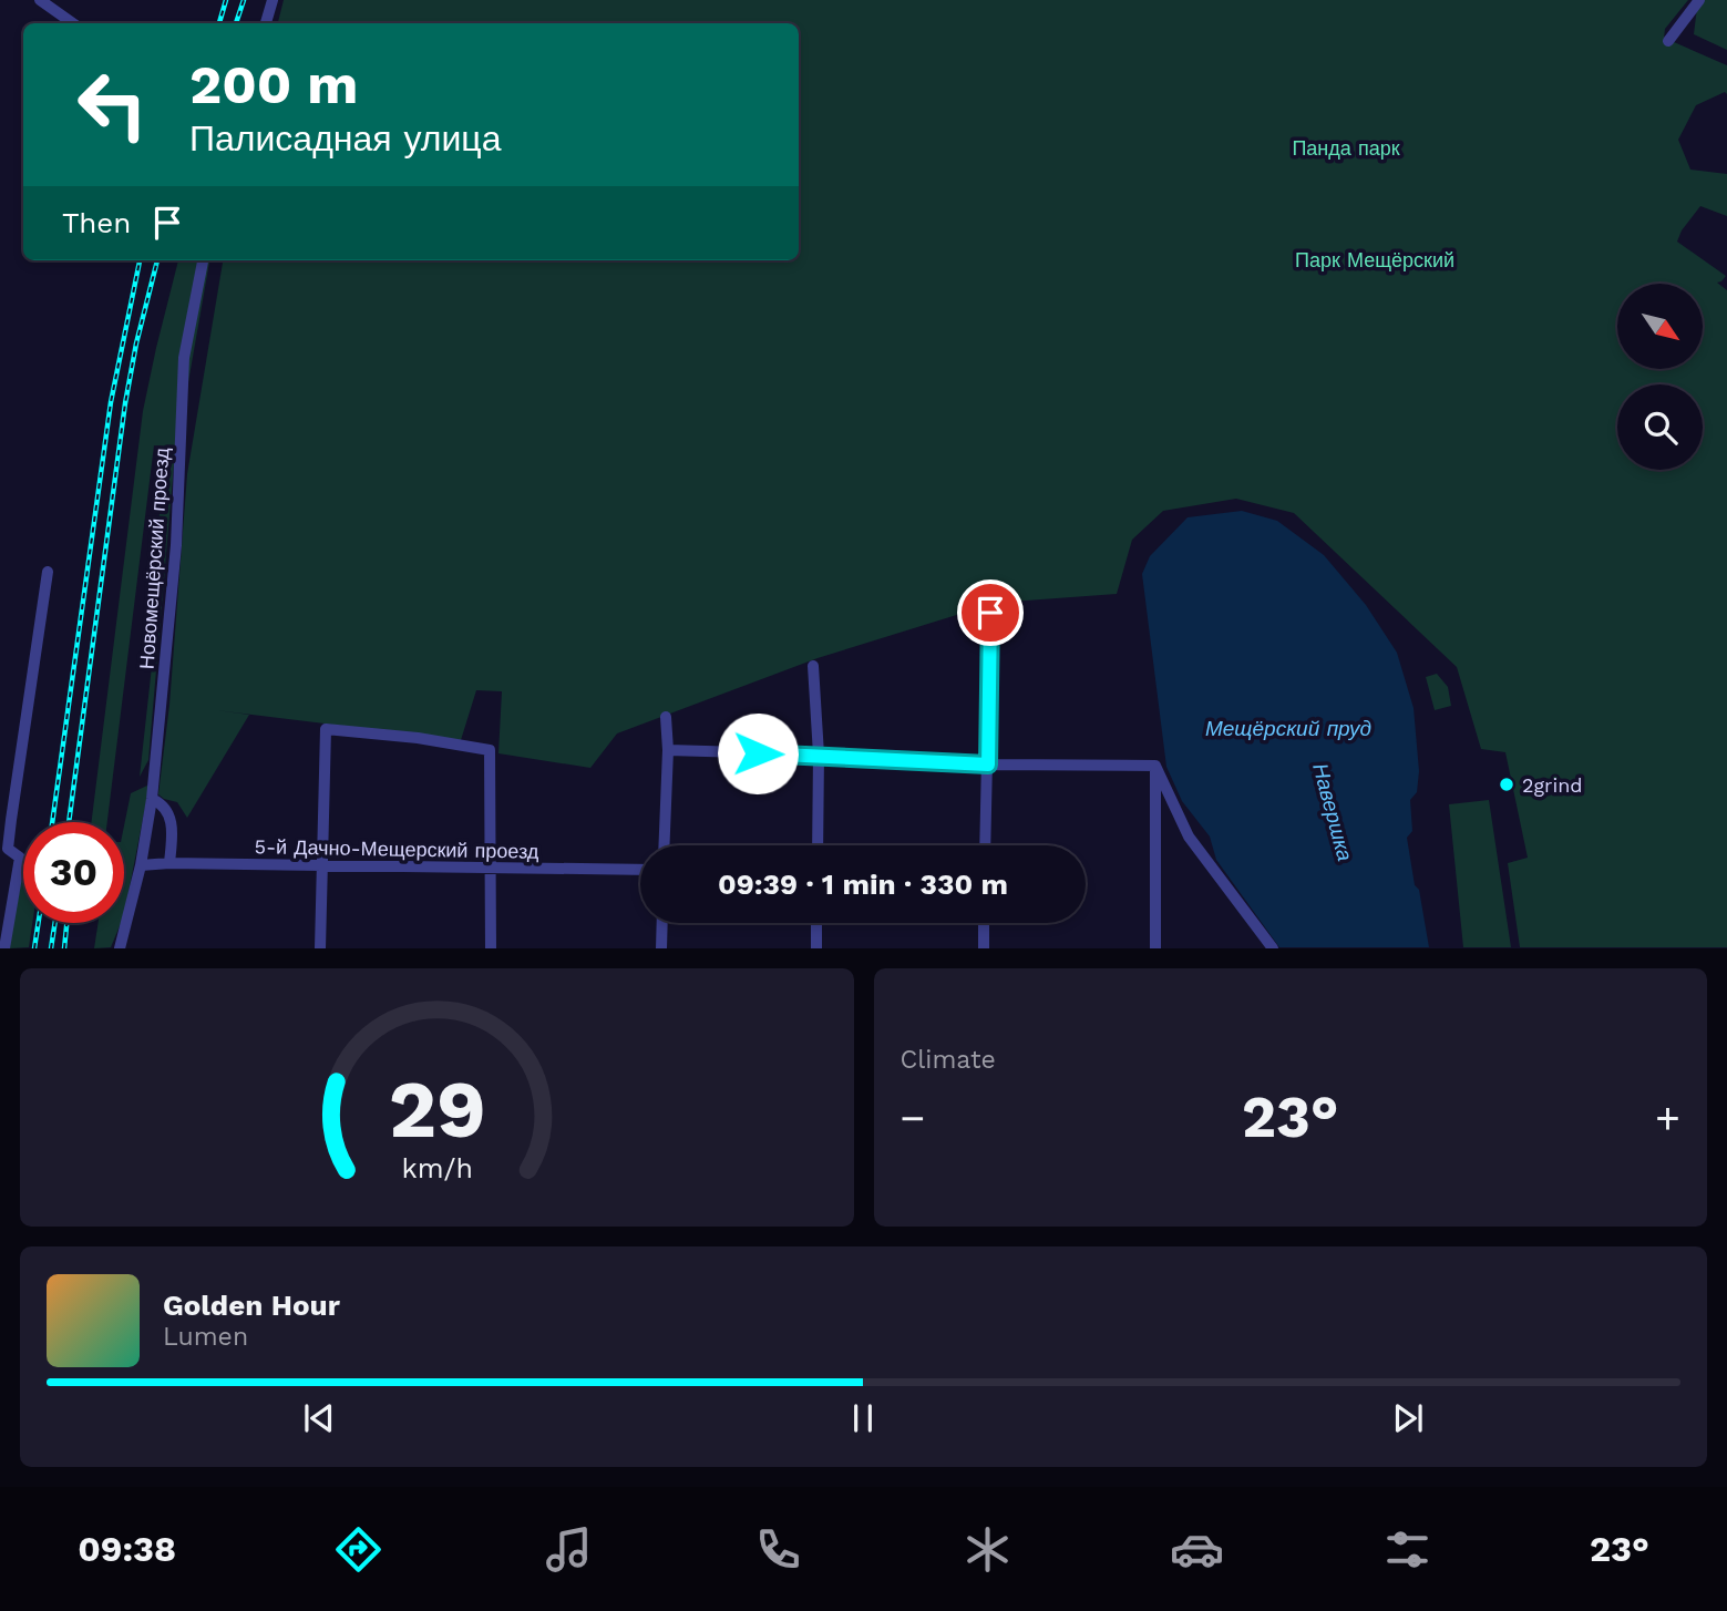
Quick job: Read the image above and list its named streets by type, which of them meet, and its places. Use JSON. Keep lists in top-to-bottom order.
{
  "streets": {
    "street": ["Новомещёрский проезд", "5-й Дачно-Мещерский проезд"]
  },
  "crossings": [
    ["Новомещёрский проезд", "5-й Дачно-Мещерский проезд"]
  ],
  "water": ["Мещёрский пруд", "Навершка"],
  "parks": ["Панда парк", "Парк Мещёрский"],
  "places": ["2grind"],
  "north": "bottom right",
  "page": {
    "turn": ["200 m", "Палисадная улица"],
    "then": "Then",
    "limit": "30",
    "trip": "09:39 · 1 min · 330 m",
    "tile": "Climate",
    "heat": ["−", "23°", "+"],
    "song": ["Golden Hour", "Lumen"],
    "tabs": ["09:38", "23°"],
    "gauge": ["29", "km/h"]
  }
}
